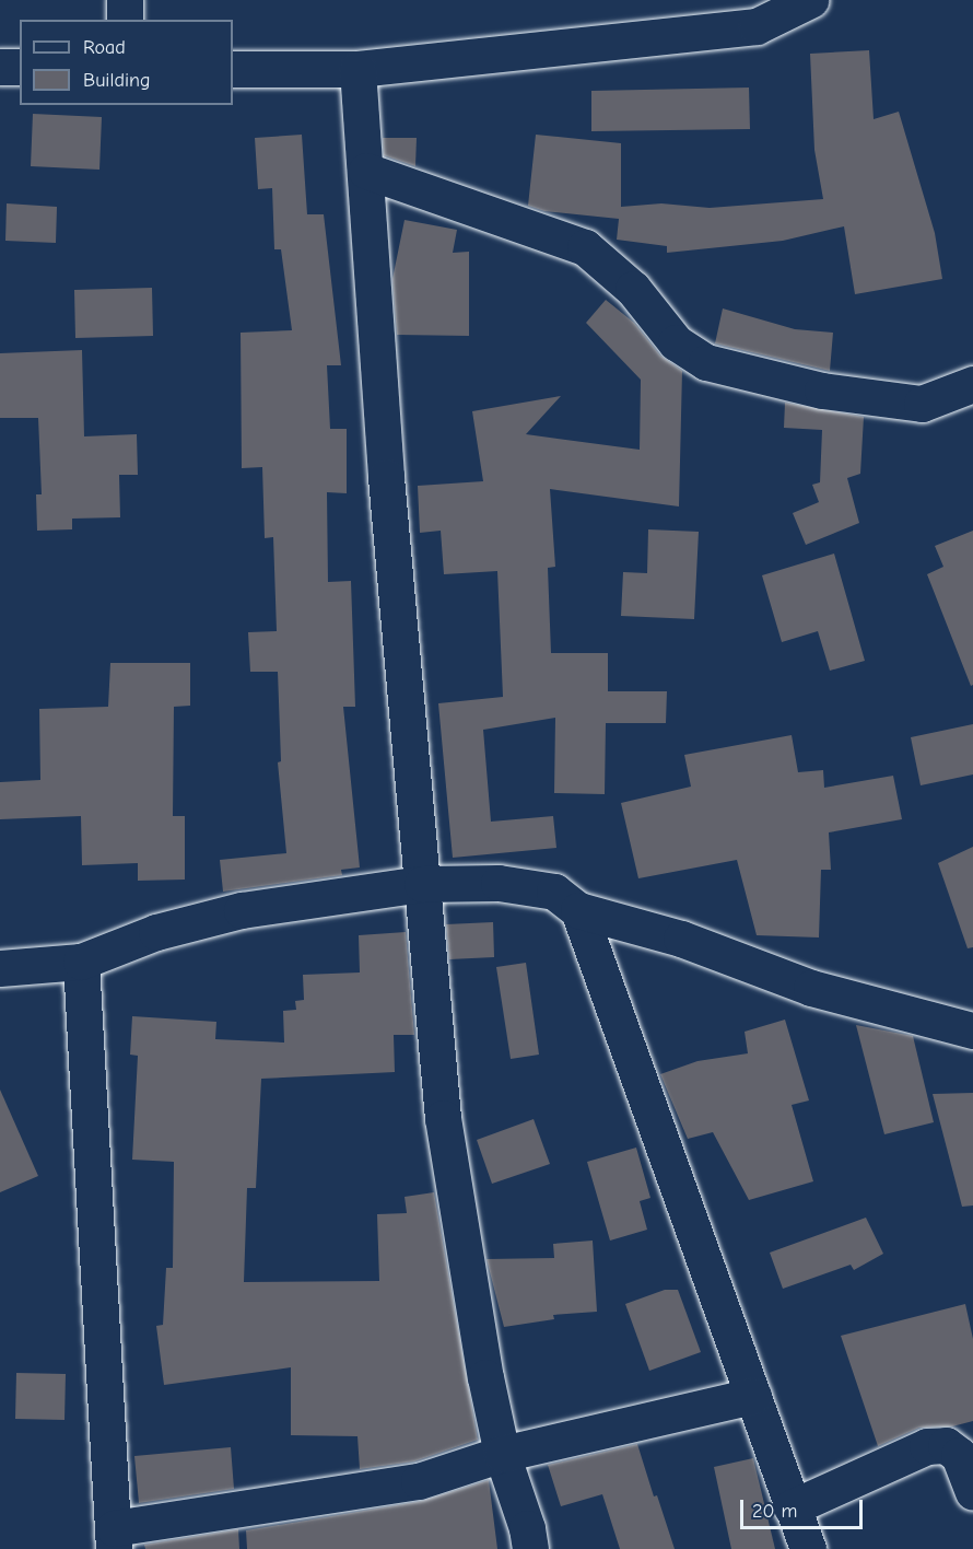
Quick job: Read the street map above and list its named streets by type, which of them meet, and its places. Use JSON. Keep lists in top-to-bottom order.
{
  "legend": ["Road", "Building"],
  "scale_bar": "20 m"
}
